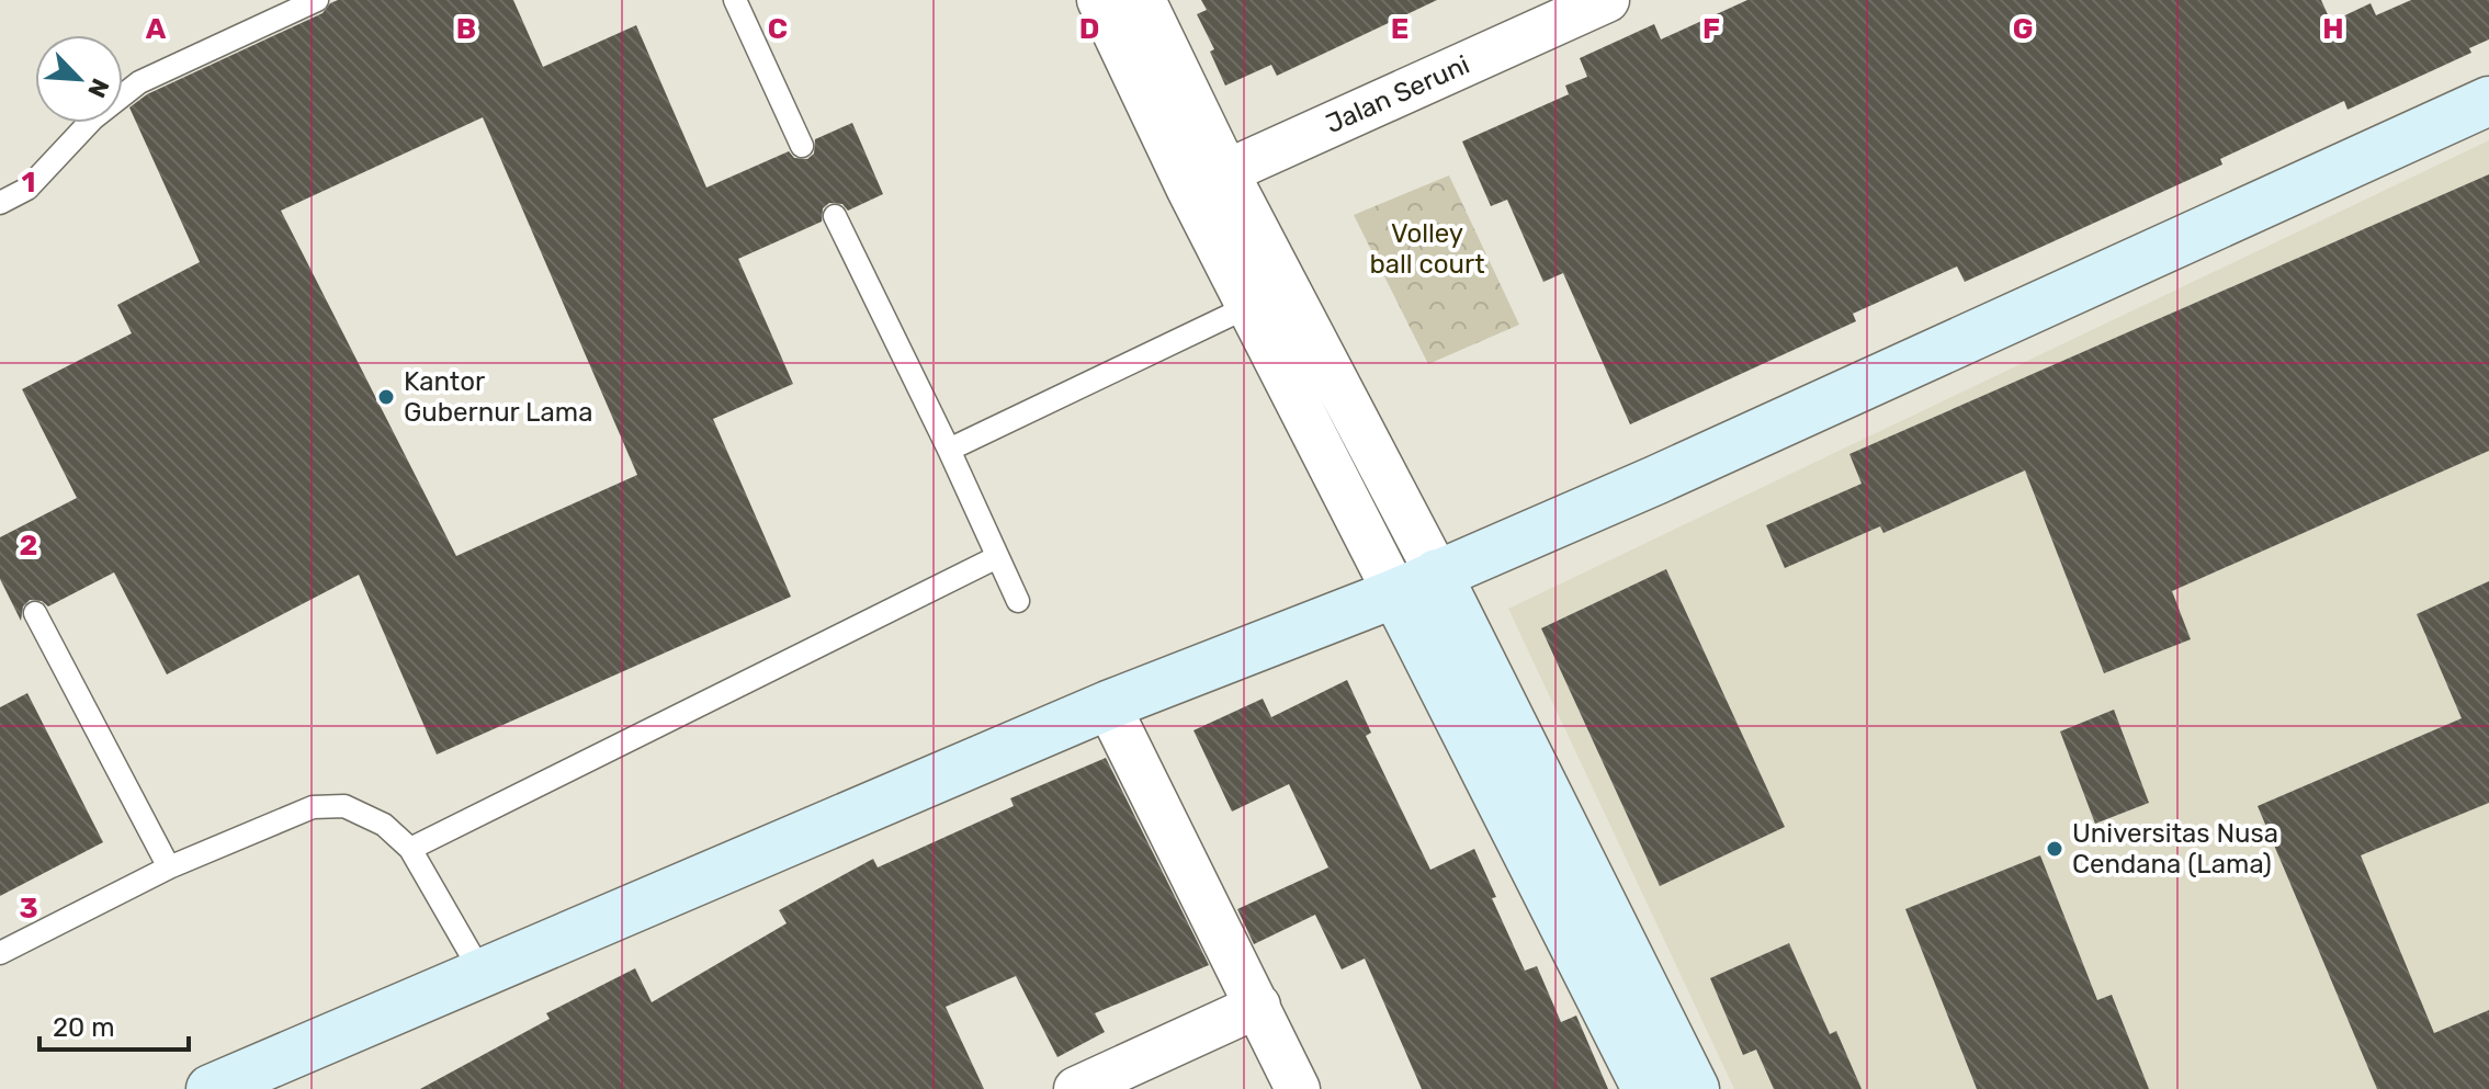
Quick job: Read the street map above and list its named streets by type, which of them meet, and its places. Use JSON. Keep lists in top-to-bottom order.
{
  "streets": {
    "street": ["Jalan Seruni"]
  },
  "parks": ["Volley ball court"],
  "places": ["Kantor Gubernur Lama", "Universitas Nusa Cendana (Lama)"],
  "scale_bar": "20 m",
  "north": "bottom right",
  "grid": {
    "columns": [
      "A",
      "B",
      "C",
      "D",
      "E",
      "F",
      "G",
      "H"
    ],
    "rows": ["1", "2", "3"]
  }
}
